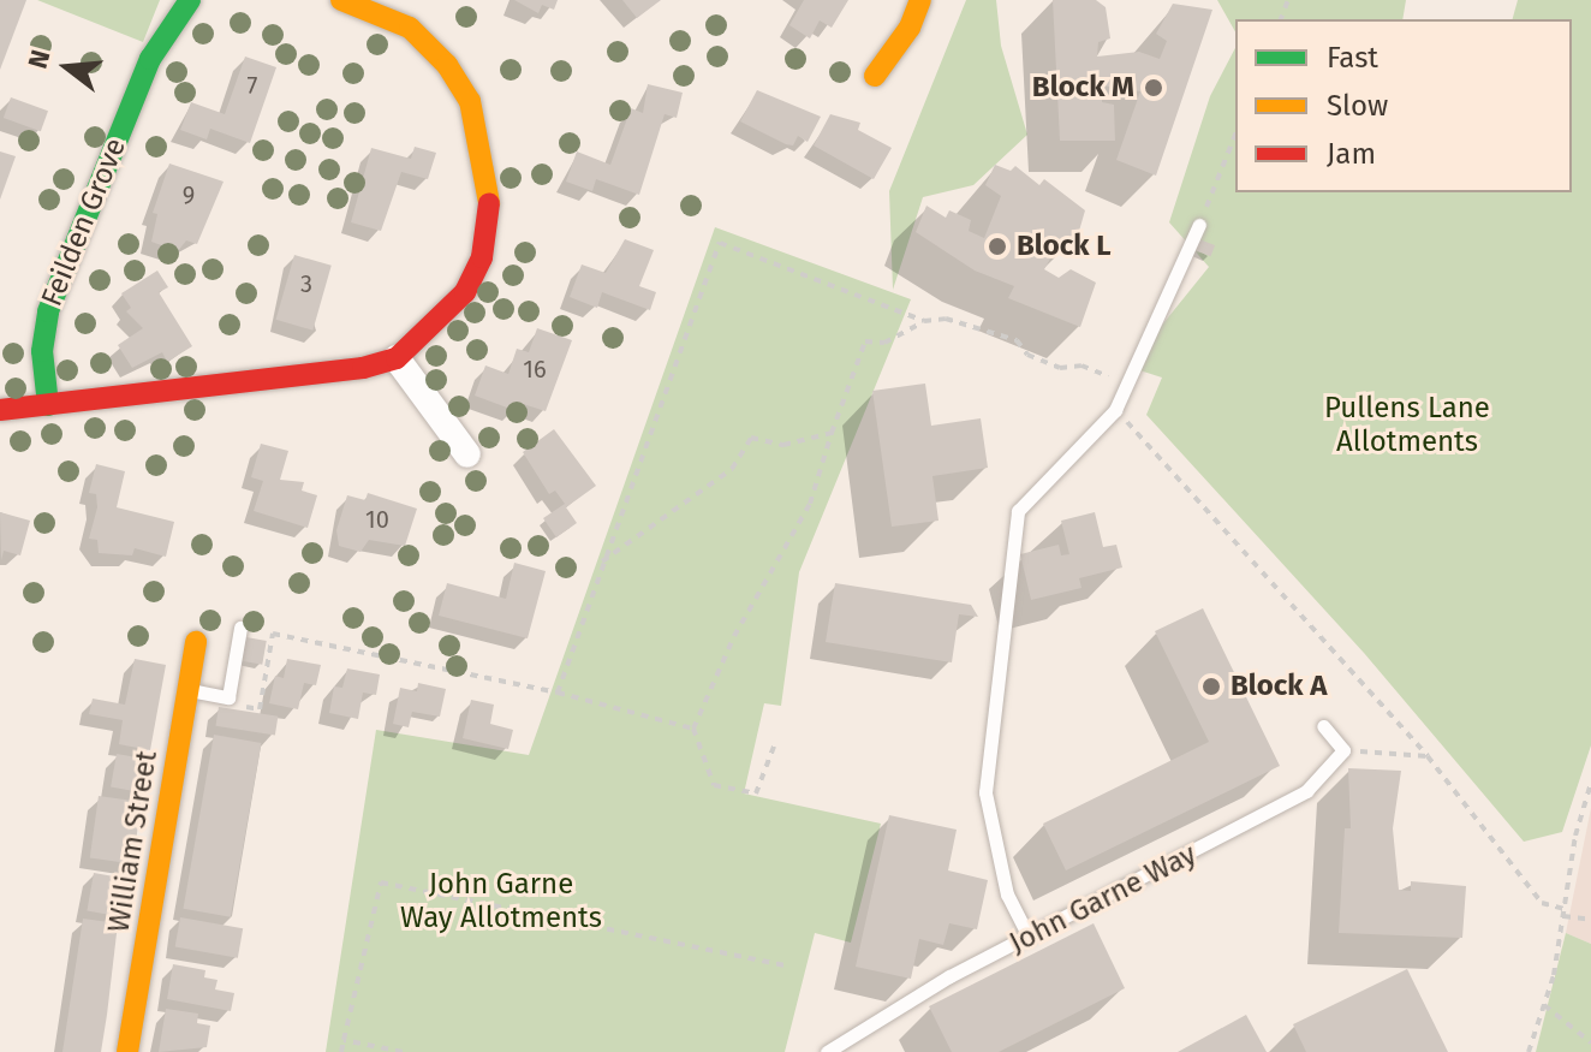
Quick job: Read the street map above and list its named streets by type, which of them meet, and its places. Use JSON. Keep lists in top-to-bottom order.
{
  "streets": {
    "street": ["Feilden Grove", "William Street"],
    "lane": ["John Garne Way"]
  },
  "parks": ["Pullens Lane Allotments", "John Garne Way Allotments"],
  "places": ["Block M", "Block L", "Block A"],
  "house_numbers": [
    "7",
    "9",
    "3",
    "16",
    "10"
  ],
  "legend": ["Fast", "Slow", "Jam"],
  "north": "left"
}
